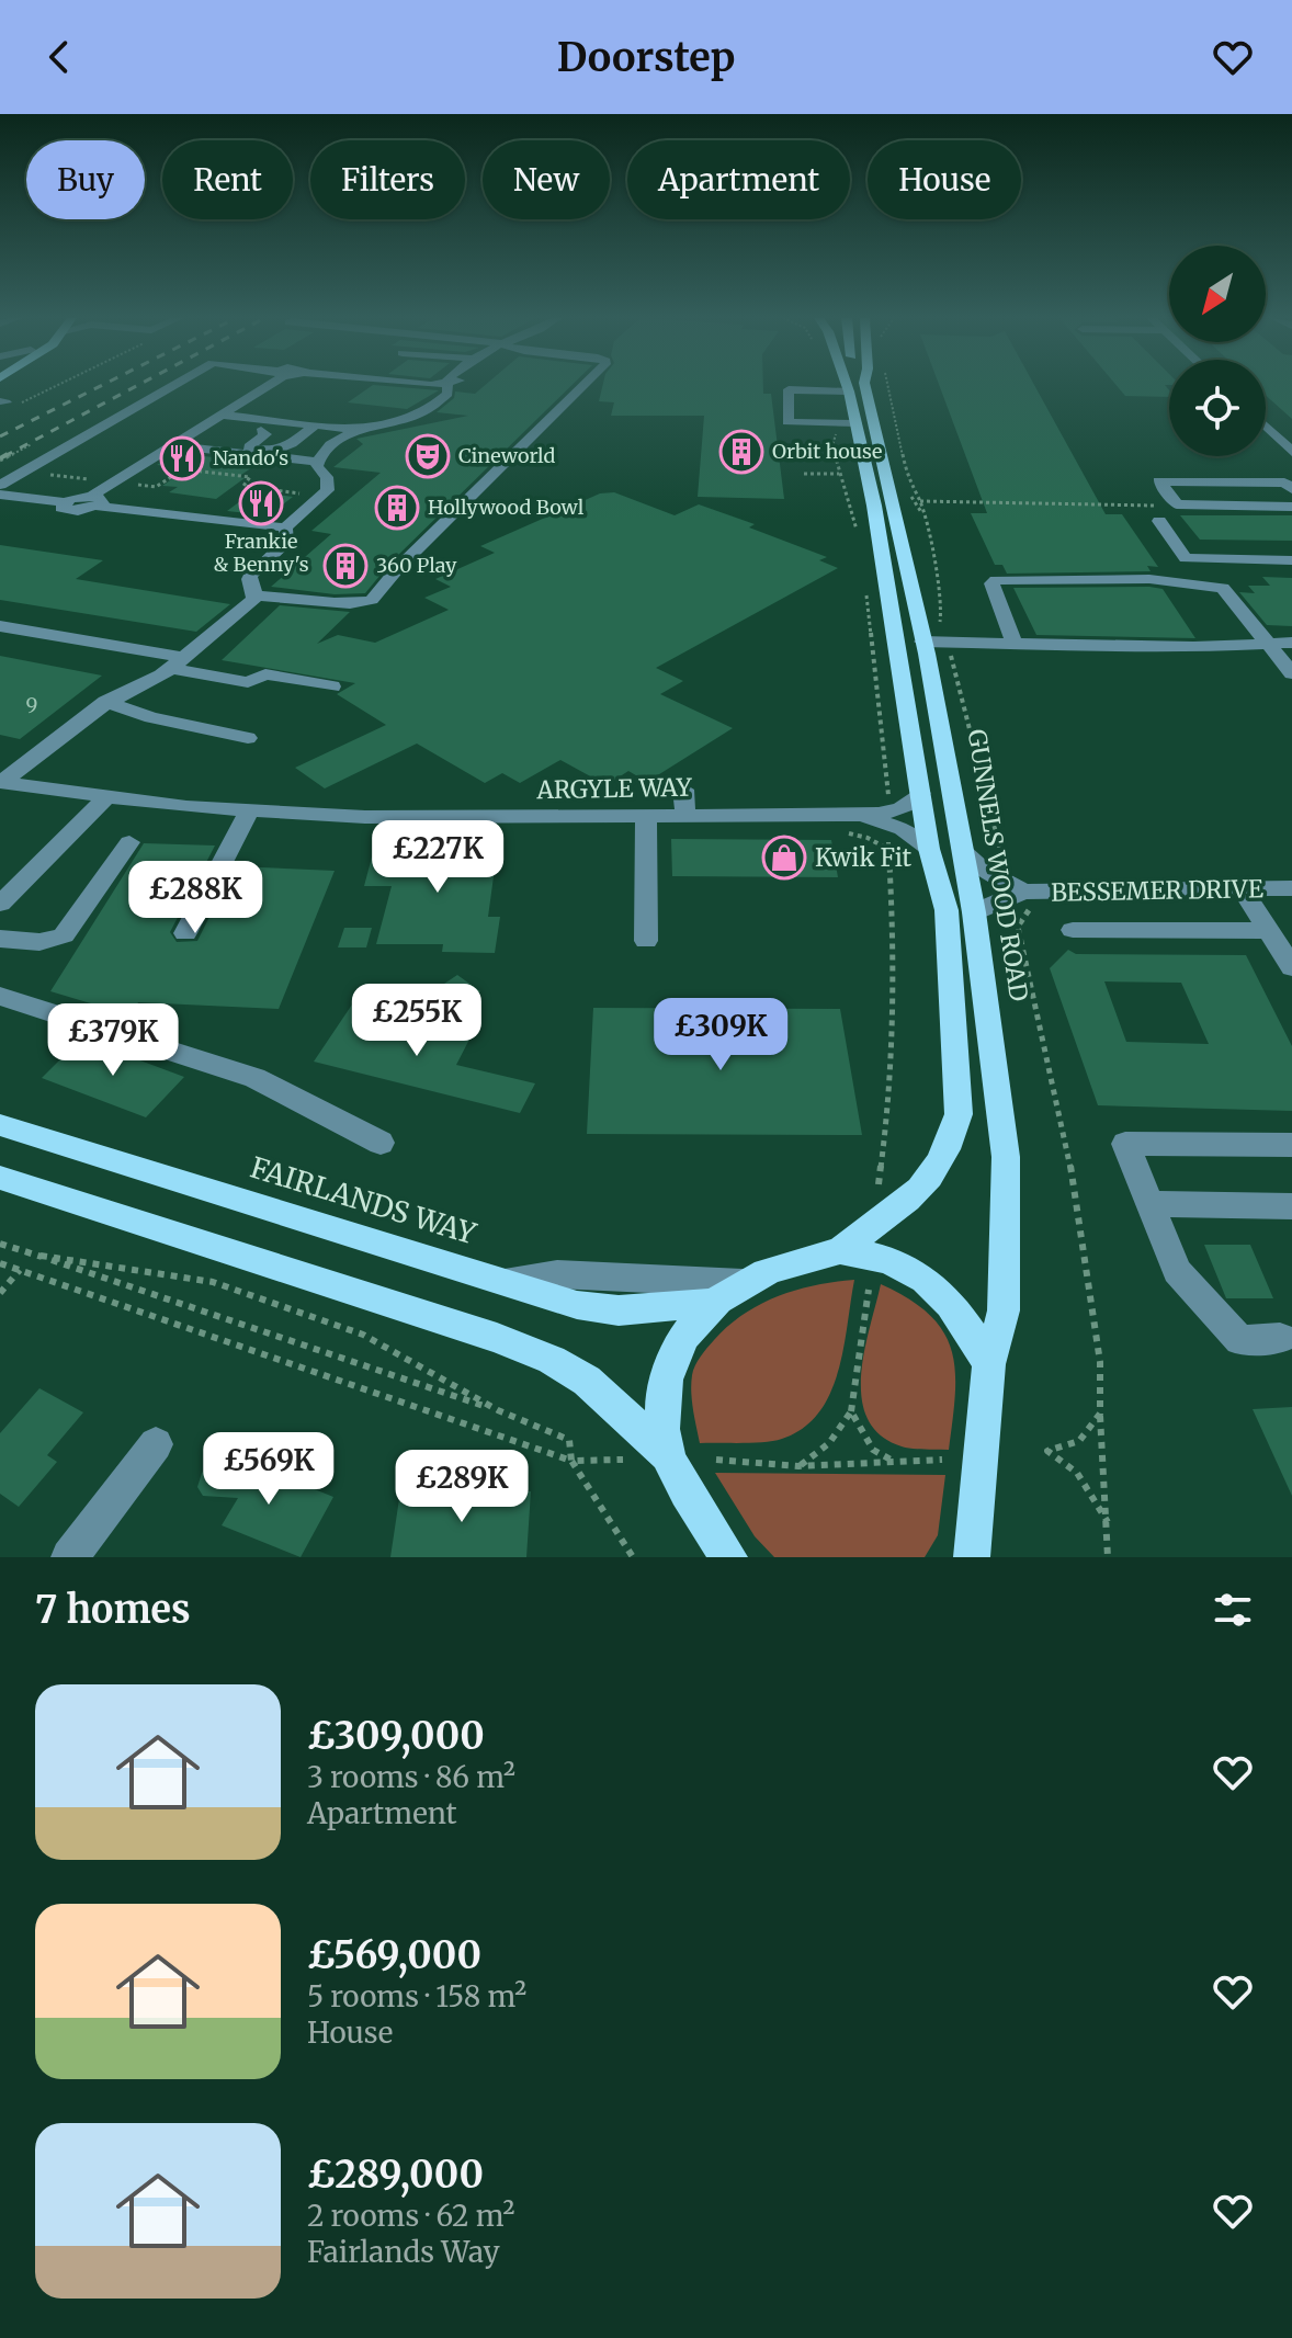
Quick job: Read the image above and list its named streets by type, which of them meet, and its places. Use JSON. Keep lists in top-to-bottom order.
{
  "streets": {
    "main road": ["GUNNELS WOOD ROAD", "FAIRLANDS WAY"],
    "street": ["ARGYLE WAY", "BESSEMER DRIVE"]
  },
  "crossings": [
    ["ARGYLE WAY", "GUNNELS WOOD ROAD"],
    ["GUNNELS WOOD ROAD", "BESSEMER DRIVE"],
    ["GUNNELS WOOD ROAD", "FAIRLANDS WAY"]
  ],
  "places": {
    "building": ["Orbit house", "Hollywood Bowl", "360 Play"],
    "theatre": ["Cineworld"],
    "restaurant": ["Nando's", "Frankie & Benny's"],
    "shop": ["Kwik Fit"]
  },
  "house_numbers": ["9"],
  "north": "bottom left",
  "page": {
    "header": "Doorstep",
    "chip": [
      "Buy",
      "Rent",
      "Filters",
      "New",
      "Apartment",
      "House"
    ],
    "price": [
      "£227K",
      "£288K",
      "£255K",
      "£309K",
      "£379K",
      "£569K",
      "£289K"
    ],
    "heading": "7 homes",
    "list": [
      {
        "name": "£309,000",
        "note": "3 rooms · 86 m² · Apartment"
      },
      {
        "name": "£569,000",
        "note": "5 rooms · 158 m² · House"
      },
      {
        "name": "£289,000",
        "note": "2 rooms · 62 m² · Fairlands Way"
      }
    ]
  }
}
